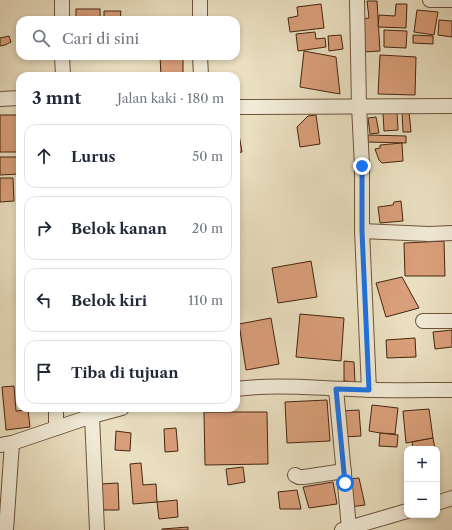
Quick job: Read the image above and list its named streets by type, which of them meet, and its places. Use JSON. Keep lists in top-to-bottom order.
{
  "page": {
    "search": "Cari di sini",
    "heading": ["3 mnt", "Jalan kaki · 180 m"],
    "list": [
      ["Lurus", "50 m"],
      ["Belok kanan", "20 m"],
      ["Belok kiri", "110 m"],
      "Tiba di tujuan"
    ],
    "map_buttons": ["+", "−"]
  }
}
